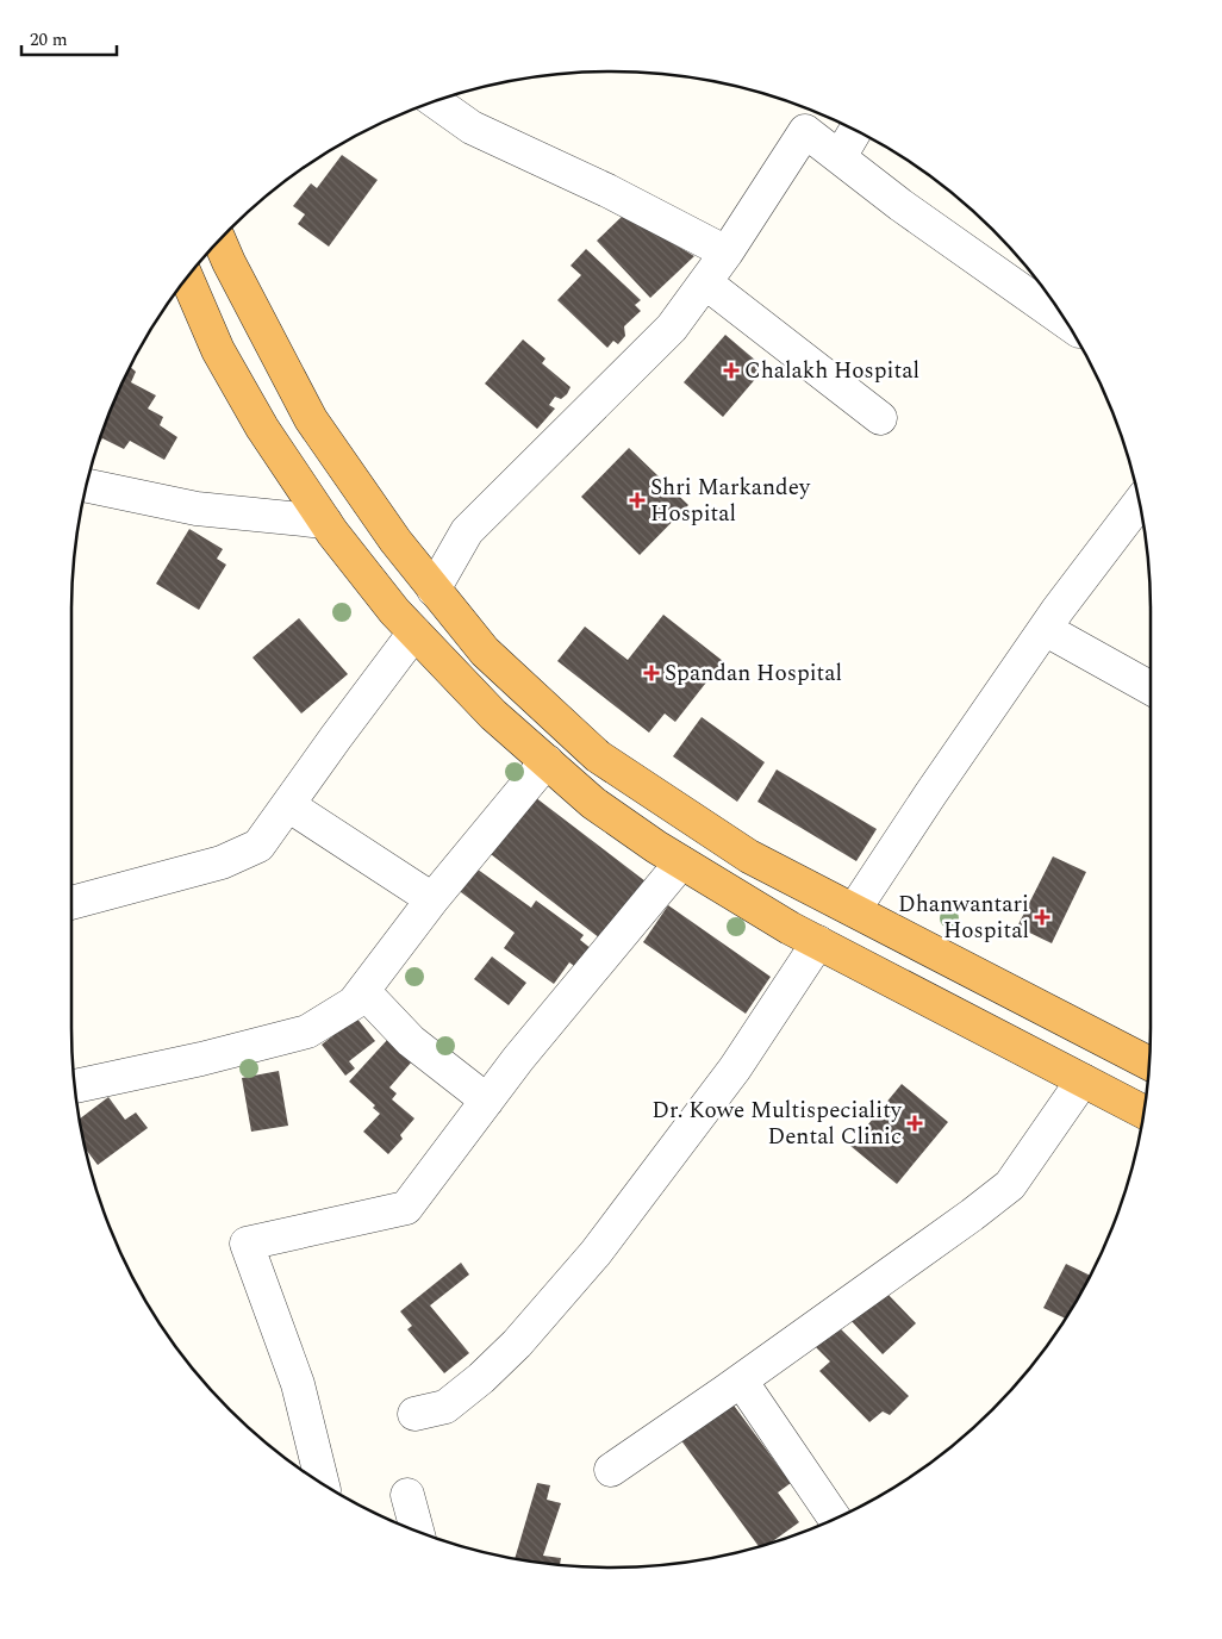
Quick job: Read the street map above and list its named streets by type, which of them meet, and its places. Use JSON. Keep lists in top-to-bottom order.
{
  "places": {
    "health": [
      "Chalakh Hospital",
      "Shri Markandey Hospital",
      "Spandan Hospital",
      "Dhanwantari Hospital",
      "Dr. Kowe Multispeciality Dental Clinic"
    ]
  },
  "scale_bar": "20 m"
}
